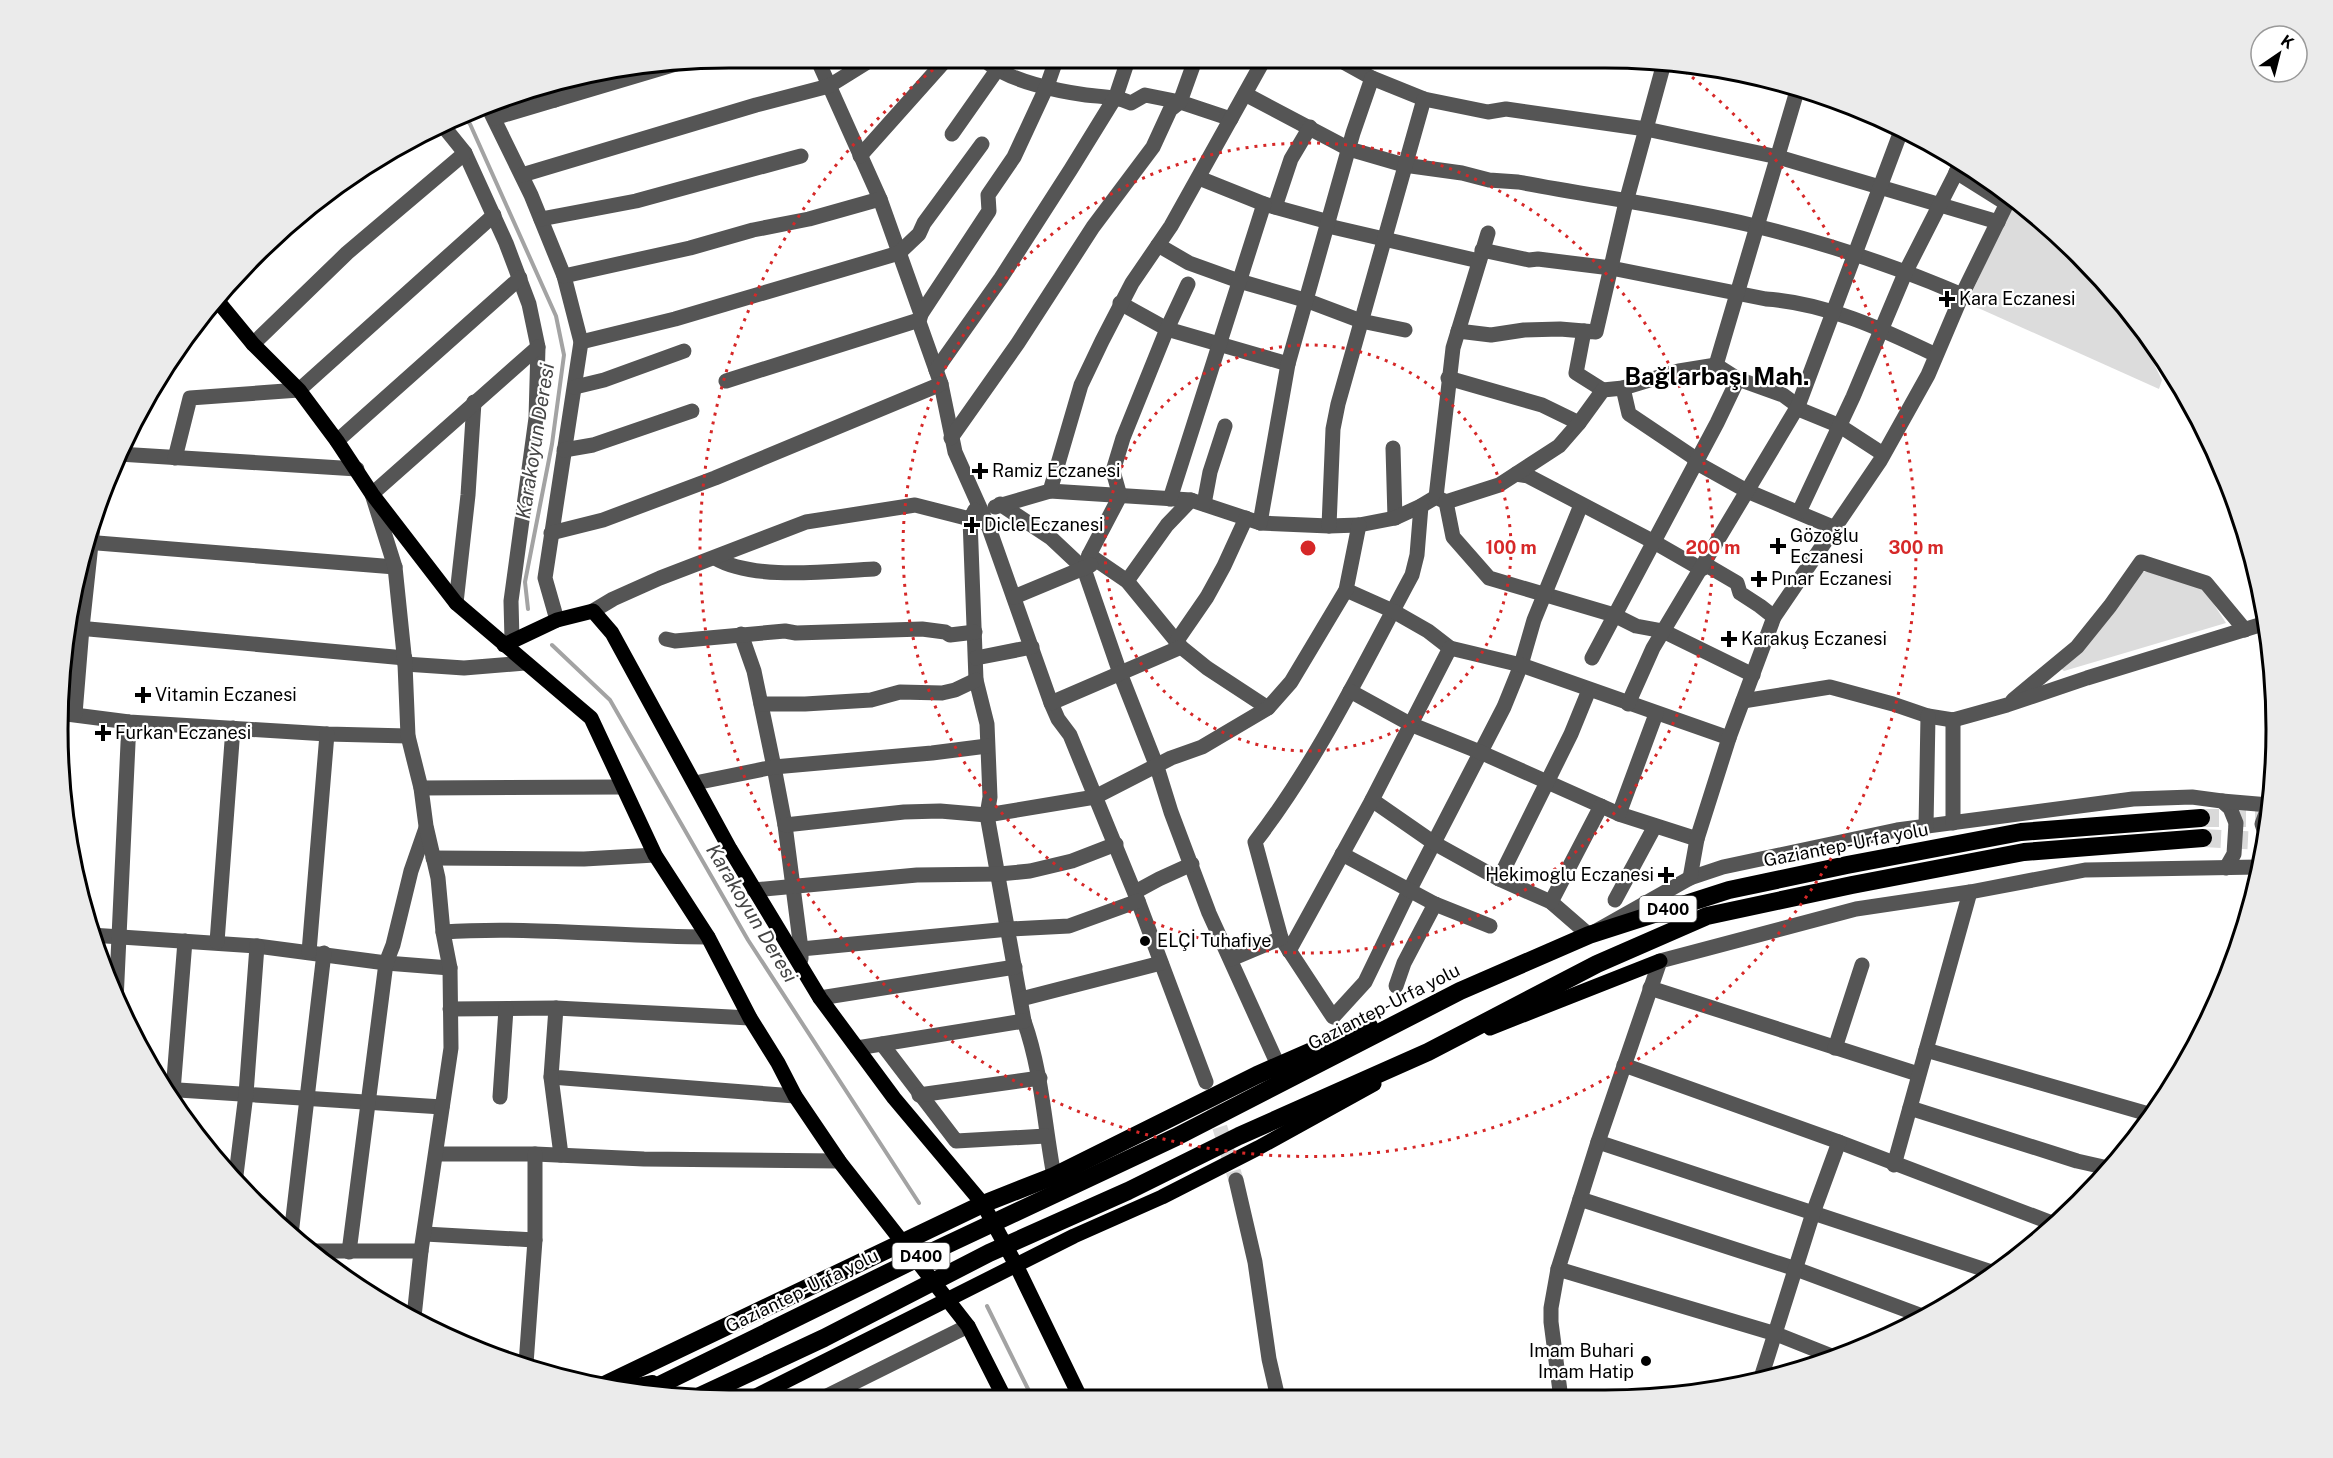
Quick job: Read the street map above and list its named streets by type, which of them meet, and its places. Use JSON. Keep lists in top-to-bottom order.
{
  "streets": {
    "highway": ["Gaziantep-Urfa yolu", "D400"]
  },
  "districts": ["Bağlarbaşı Mah."],
  "water": ["Karakoyun Deresi"],
  "places": {
    "health": [
      "Kara Eczanesi",
      "Ramiz Eczanesi",
      "Dicle Eczanesi",
      "Gözoğlu Eczanesi",
      "Pınar Eczanesi",
      "Karakuş Eczanesi",
      "Vitamin Eczanesi",
      "Furkan Eczanesi",
      "Hekimoglu Eczanesi"
    ],
    "other": ["ELÇİ Tuhafiye", "Imam Buhari Imam Hatip"]
  },
  "north": "top right",
  "rings": ["100 m", "200 m", "300 m"]
}
